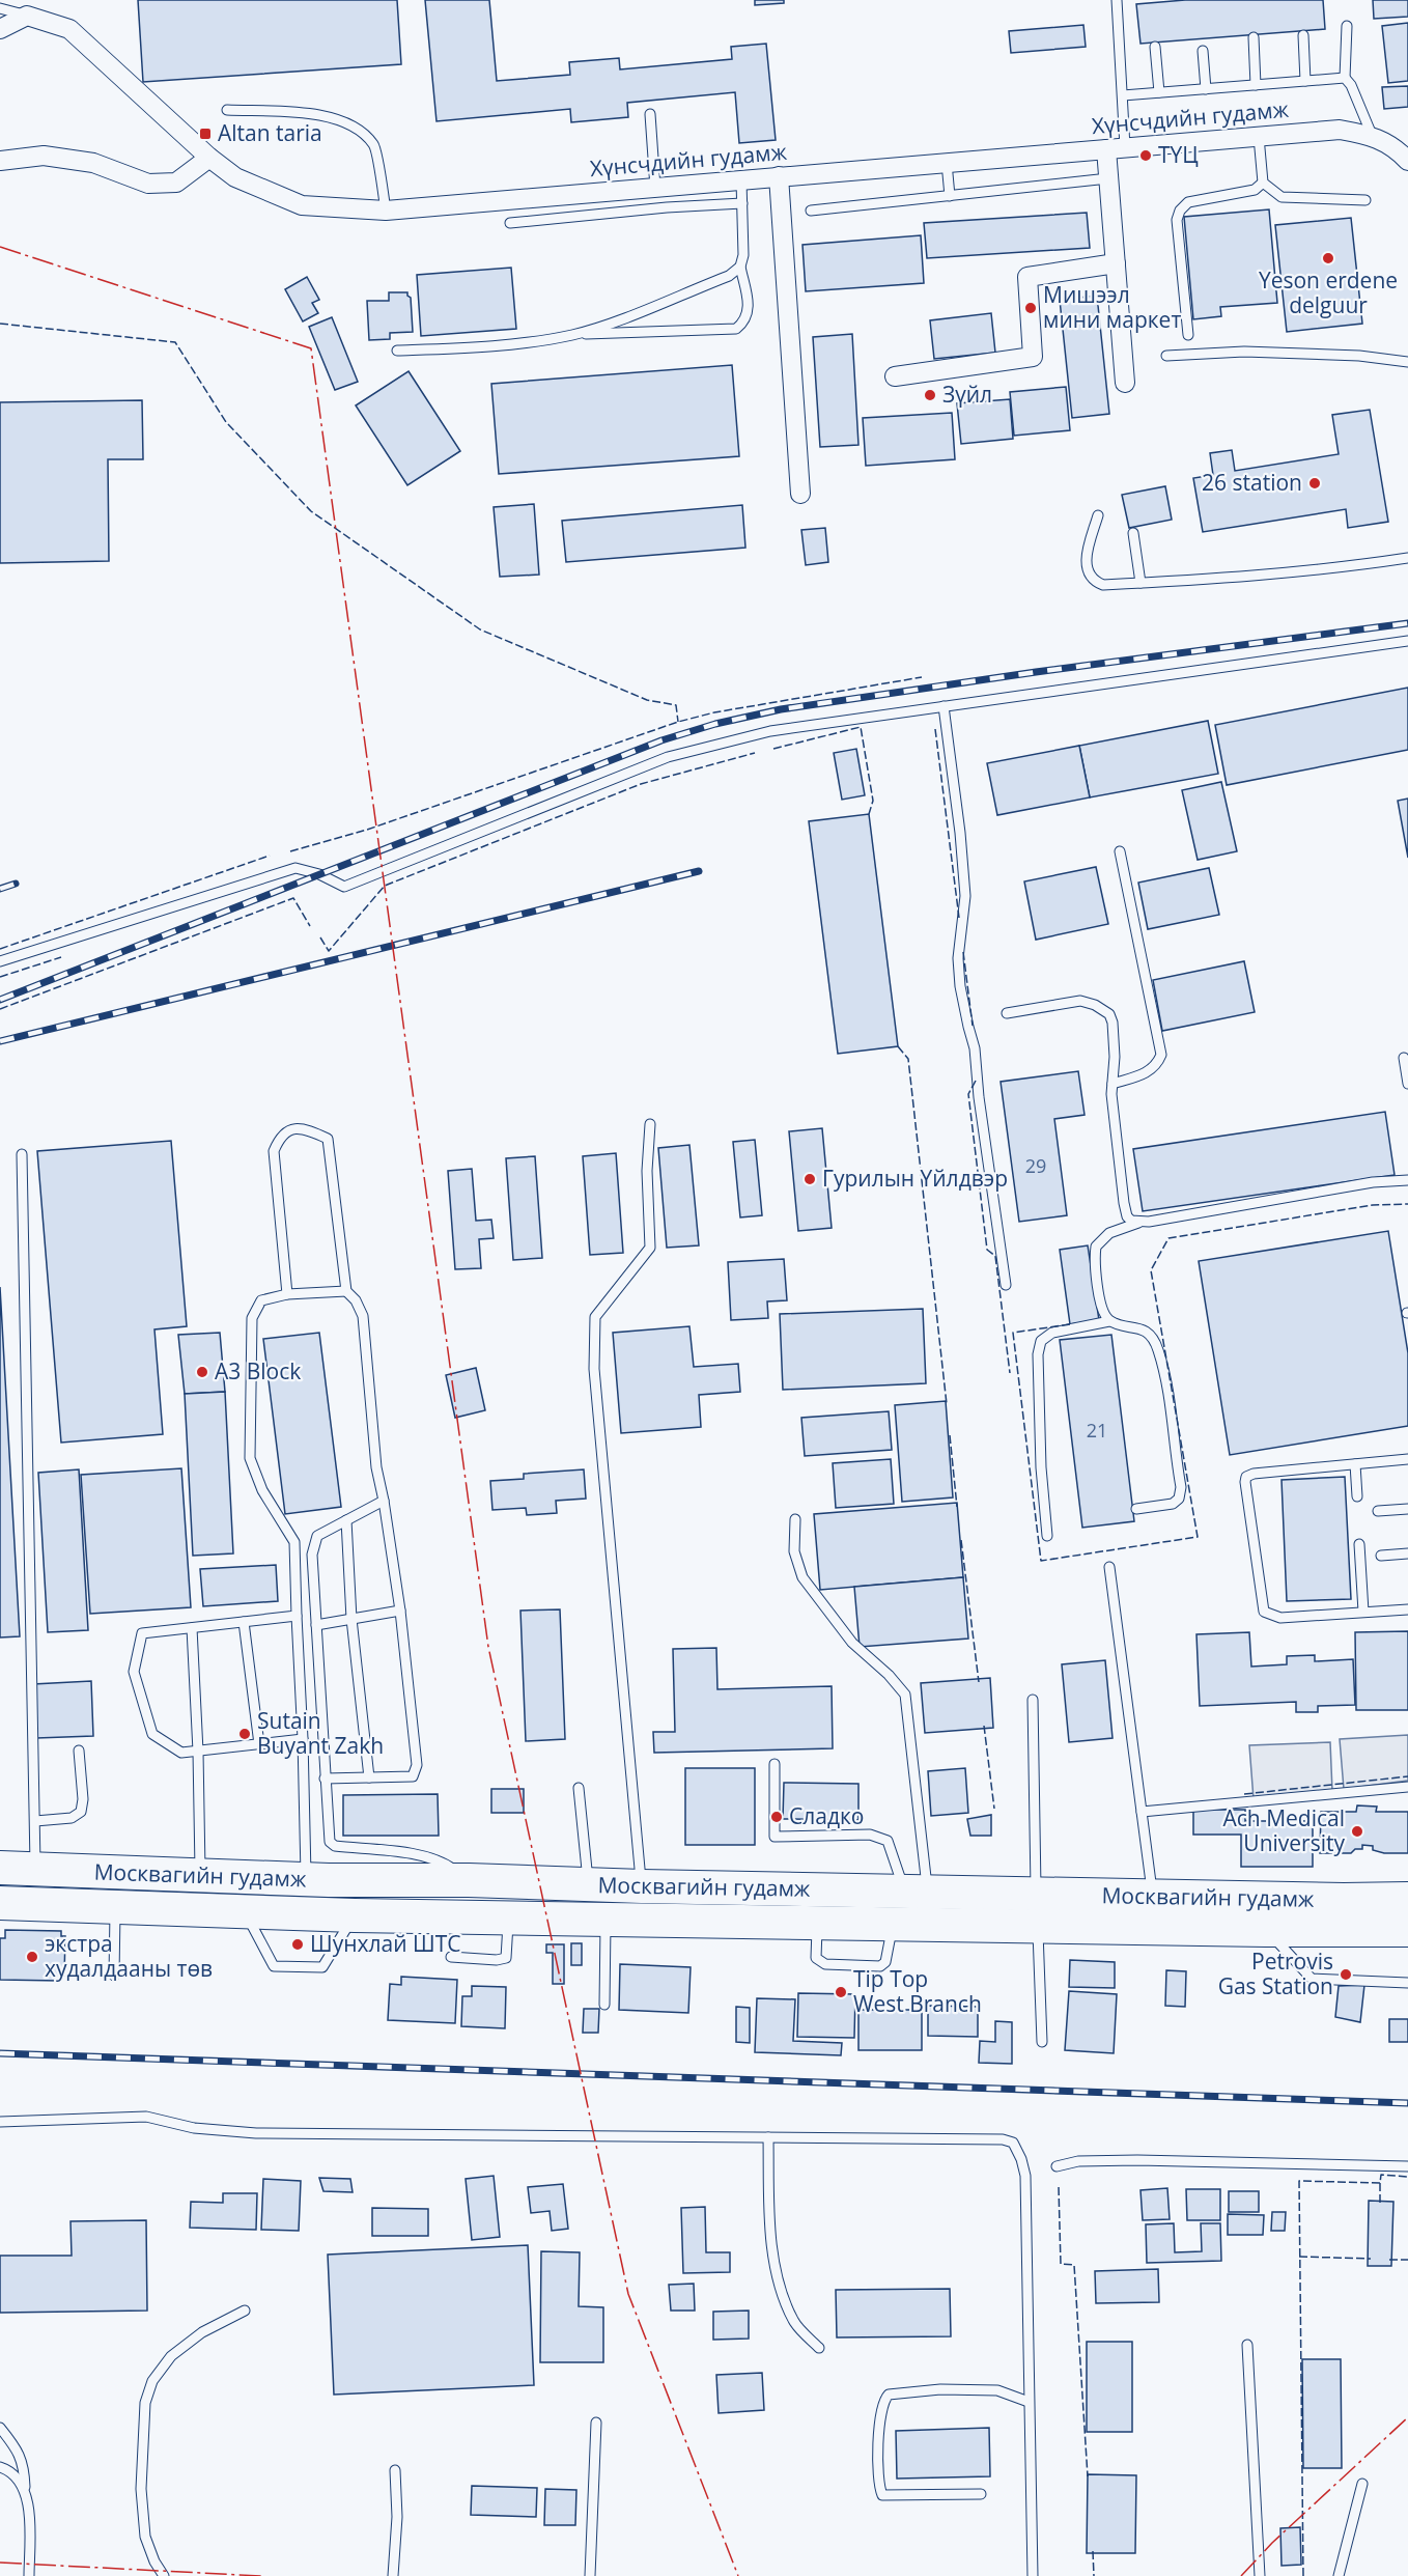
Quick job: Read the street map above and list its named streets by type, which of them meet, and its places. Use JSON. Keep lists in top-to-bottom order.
{
  "streets": {
    "highway": ["Москвагийн гудамж"],
    "street": ["Хүнсчдийн гудамж"]
  },
  "places": {
    "transit": ["Altan taria"],
    "other": [
      "ТҮЦ",
      "Yeson erdene delguur",
      "Мишээл мини маркет",
      "Зүйл",
      "26 station",
      "Гурилын Үйлдвэр",
      "A3 Block",
      "Sutain Buyant Zakh",
      "Сладко",
      "Ach Medical University",
      "Шунхлай ШТС",
      "экстра худалдааны төв",
      "Petrovis Gas Station",
      "Tip Top West Branch"
    ]
  },
  "house_numbers": ["29", "21"]
}
